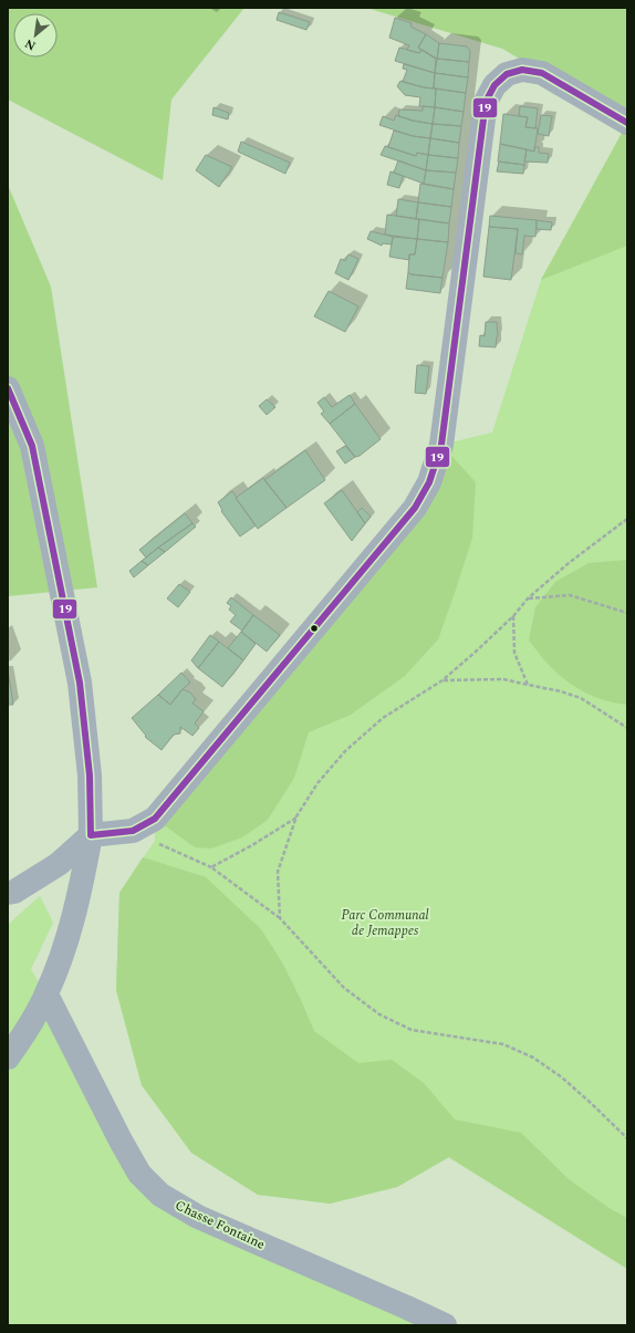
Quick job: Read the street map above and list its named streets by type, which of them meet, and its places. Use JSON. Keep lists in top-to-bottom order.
{
  "streets": {
    "street": ["Chasse Fontaine"]
  },
  "parks": ["Parc Communal de Jemappes"],
  "lines": ["transit line 19"],
  "north": "bottom left"
}
